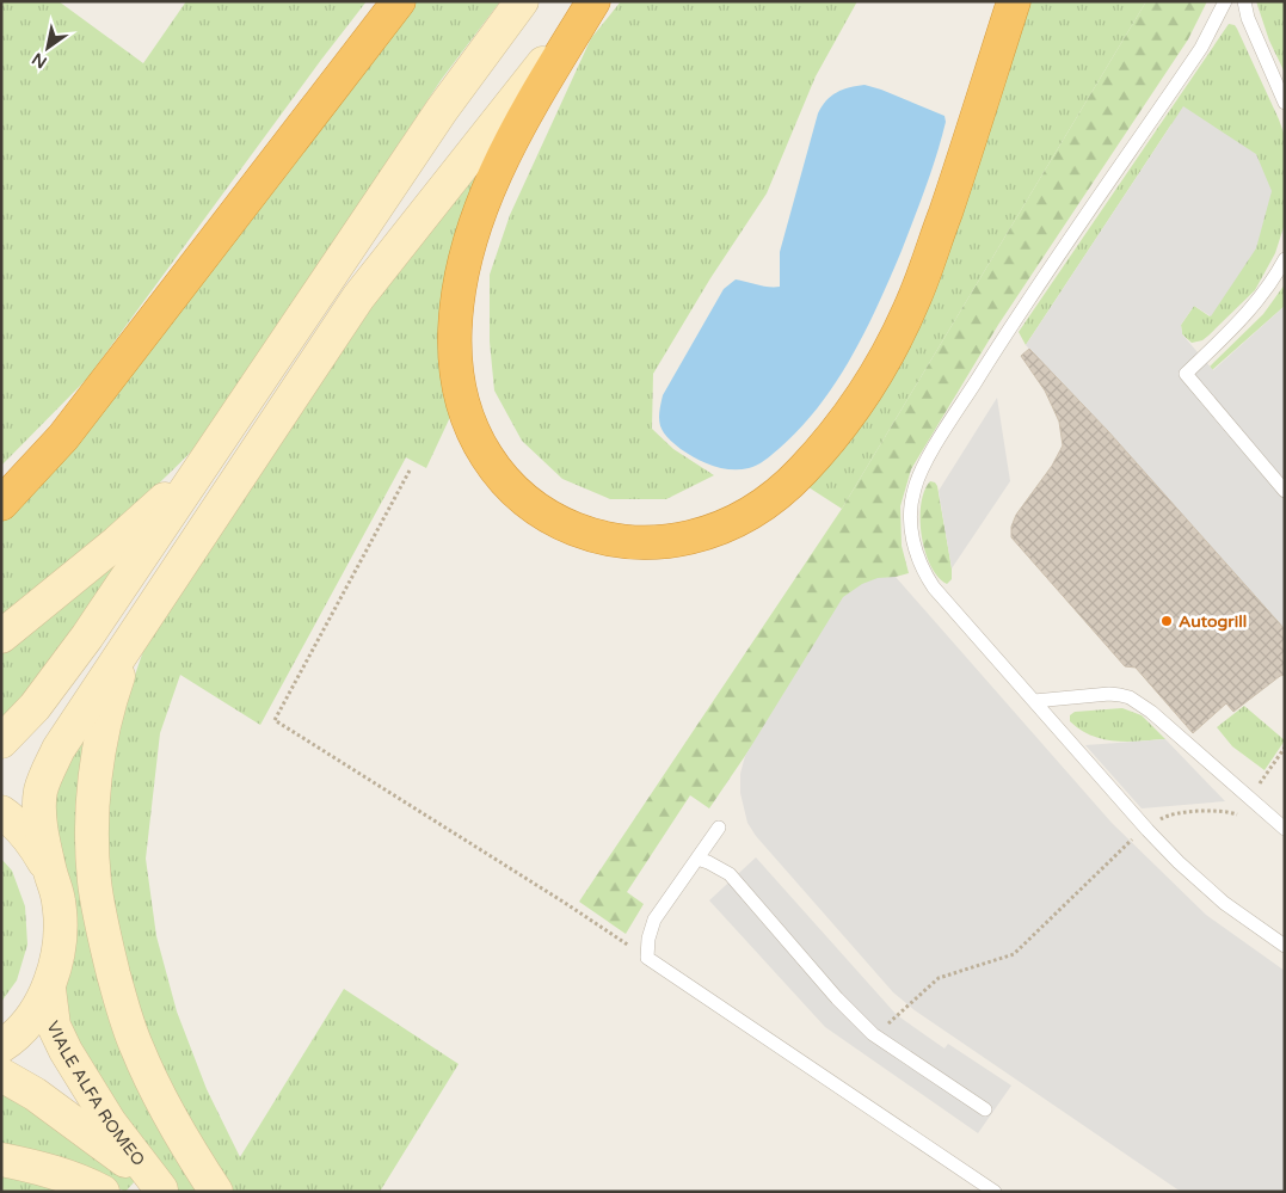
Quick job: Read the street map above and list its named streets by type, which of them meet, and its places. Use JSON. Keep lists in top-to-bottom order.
{
  "streets": {
    "main road": ["VIALE ALFA ROMEO"]
  },
  "places": ["Autogrill"],
  "north": "bottom left"
}
